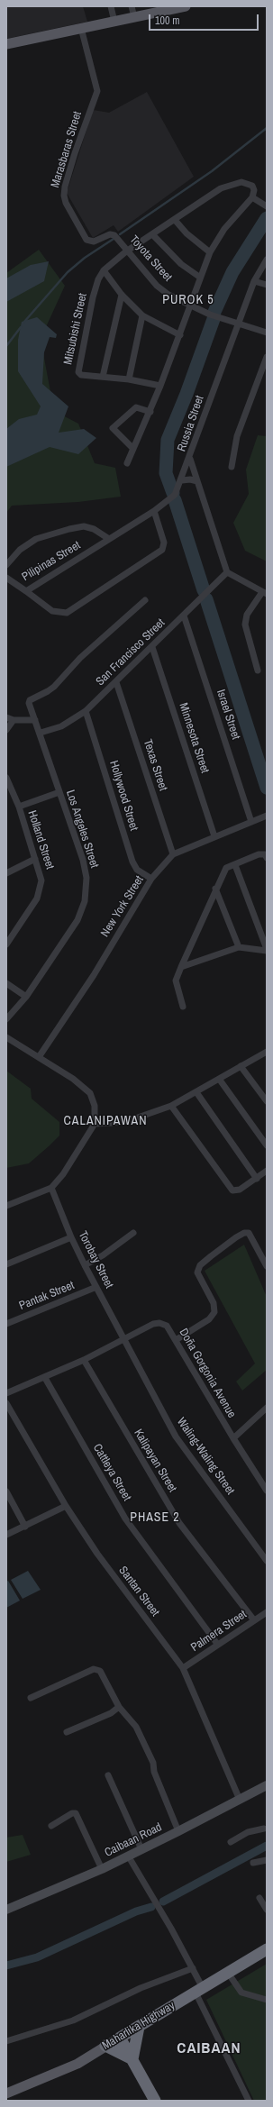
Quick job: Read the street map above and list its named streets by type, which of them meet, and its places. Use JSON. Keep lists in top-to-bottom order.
{
  "streets": {
    "highway": ["Maharlika Highway"],
    "street": [
      "Marasbaras Street",
      "Toyota Street",
      "Mitsubishi Street",
      "Russia Street",
      "Pilipinas Street",
      "San Francisco Street",
      "Israel Street",
      "Minnesota Street",
      "Texas Street",
      "Hollywood Street",
      "Los Angeles Street",
      "Holland Street",
      "New York Street",
      "Torobay Street",
      "Pantak Street",
      "Doña Gorgonia Avenue",
      "Waling-Waling Street",
      "Kalipayan Street",
      "Cattleya Street",
      "Santan Street",
      "Palmera Street",
      "Caibaan Road"
    ]
  },
  "crossings": [
    ["Marasbaras Street", "Toyota Street"],
    ["Toyota Street", "Mitsubishi Street"],
    ["Toyota Street", "Russia Street"],
    ["Russia Street", "Pilipinas Street"],
    ["Russia Street", "San Francisco Street"],
    ["San Francisco Street", "Israel Street"],
    ["San Francisco Street", "Minnesota Street"],
    ["San Francisco Street", "Texas Street"],
    ["San Francisco Street", "Hollywood Street"],
    ["San Francisco Street", "Los Angeles Street"],
    ["Israel Street", "New York Street"],
    ["Minnesota Street", "New York Street"],
    ["Texas Street", "New York Street"],
    ["Hollywood Street", "New York Street"],
    ["Torobay Street", "Pantak Street"],
    ["Torobay Street", "Doña Gorgonia Avenue"],
    ["Torobay Street", "Waling-Waling Street"],
    ["Doña Gorgonia Avenue", "Waling-Waling Street"],
    ["Doña Gorgonia Avenue", "Kalipayan Street"],
    ["Doña Gorgonia Avenue", "Cattleya Street"],
    ["Kalipayan Street", "Palmera Street"],
    ["Cattleya Street", "Palmera Street"],
    ["Santan Street", "Palmera Street"],
    ["Santan Street", "Caibaan Road"]
  ],
  "districts": [
    "PUROK 5",
    "CALANIPAWAN",
    "PHASE 2",
    "CAIBAAN"
  ],
  "scale_bar": "100 m"
}
